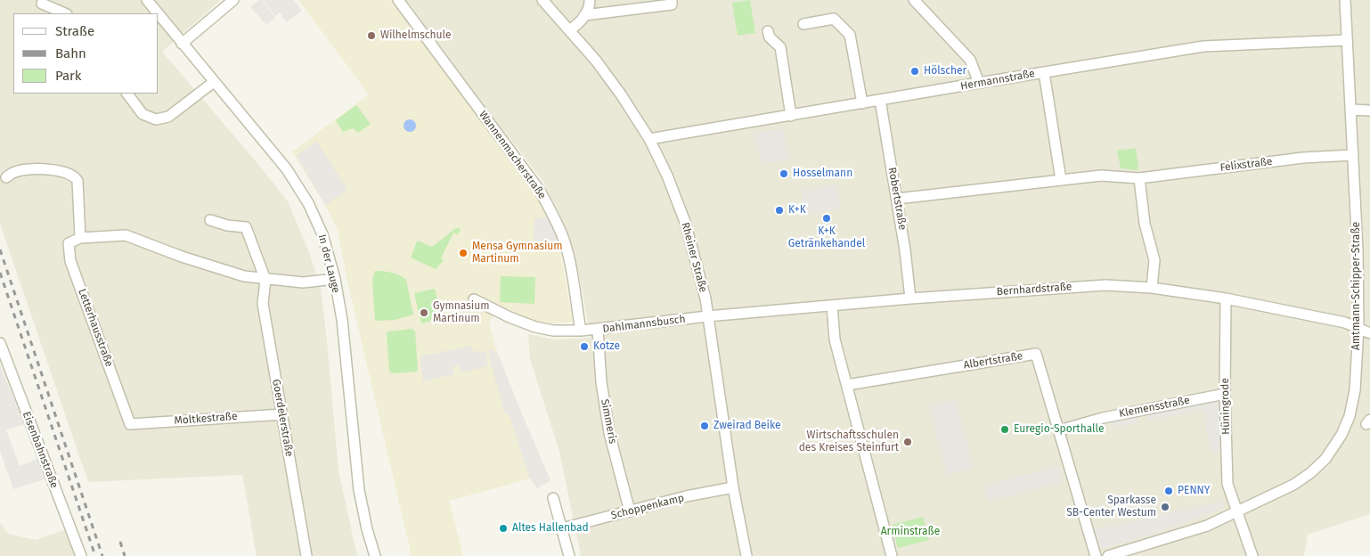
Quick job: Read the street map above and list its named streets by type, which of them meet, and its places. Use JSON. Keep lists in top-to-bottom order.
{
  "streets": {
    "street": [
      "Hermannstraße",
      "Wannenmacherstraße",
      "Felixstraße",
      "Robertstraße",
      "Rheiner Straße",
      "In der Lauge",
      "Amtmann-Schipper-Straße",
      "Bernhardstraße",
      "Dahlmannsbusch",
      "Letterhausstraße",
      "Albertstraße",
      "Hüningrode",
      "Klemensstraße",
      "Goerdelerstraße",
      "Moltkestraße",
      "Simmeris",
      "Eisenbahnstraße",
      "Schoppenkamp"
    ]
  },
  "crossings": [
    ["Hermannstraße", "Robertstraße"],
    ["Hermannstraße", "Rheiner Straße"],
    ["Hermannstraße", "Amtmann-Schipper-Straße"],
    ["Wannenmacherstraße", "Dahlmannsbusch"],
    ["Felixstraße", "Robertstraße"],
    ["Felixstraße", "Amtmann-Schipper-Straße"],
    ["Robertstraße", "Bernhardstraße"],
    ["Rheiner Straße", "Bernhardstraße"],
    ["Rheiner Straße", "Dahlmannsbusch"],
    ["Rheiner Straße", "Schoppenkamp"],
    ["Amtmann-Schipper-Straße", "Bernhardstraße"],
    ["Amtmann-Schipper-Straße", "Hüningrode"],
    ["Bernhardstraße", "Dahlmannsbusch"],
    ["Bernhardstraße", "Hüningrode"],
    ["Dahlmannsbusch", "Simmeris"],
    ["Letterhausstraße", "Moltkestraße"],
    ["Albertstraße", "Klemensstraße"],
    ["Hüningrode", "Klemensstraße"],
    ["Goerdelerstraße", "Moltkestraße"],
    ["Simmeris", "Schoppenkamp"]
  ],
  "parks": ["Arminstraße"],
  "places": [
    "Wilhelmschule",
    "Hölscher",
    "Hosselmann",
    "K+K",
    "K+K Getränkehandel",
    "Mensa Gymnasium Martinum",
    "Gymnasium Martinum",
    "Kotze",
    "Zweirad Beike",
    "Euregio-Sporthalle",
    "Wirtschaftsschulen des Kreises Steinfurt",
    "PENNY",
    "Sparkasse SB-Center Westum",
    "Altes Hallenbad"
  ],
  "legend": ["Straße", "Bahn", "Park"]
}
